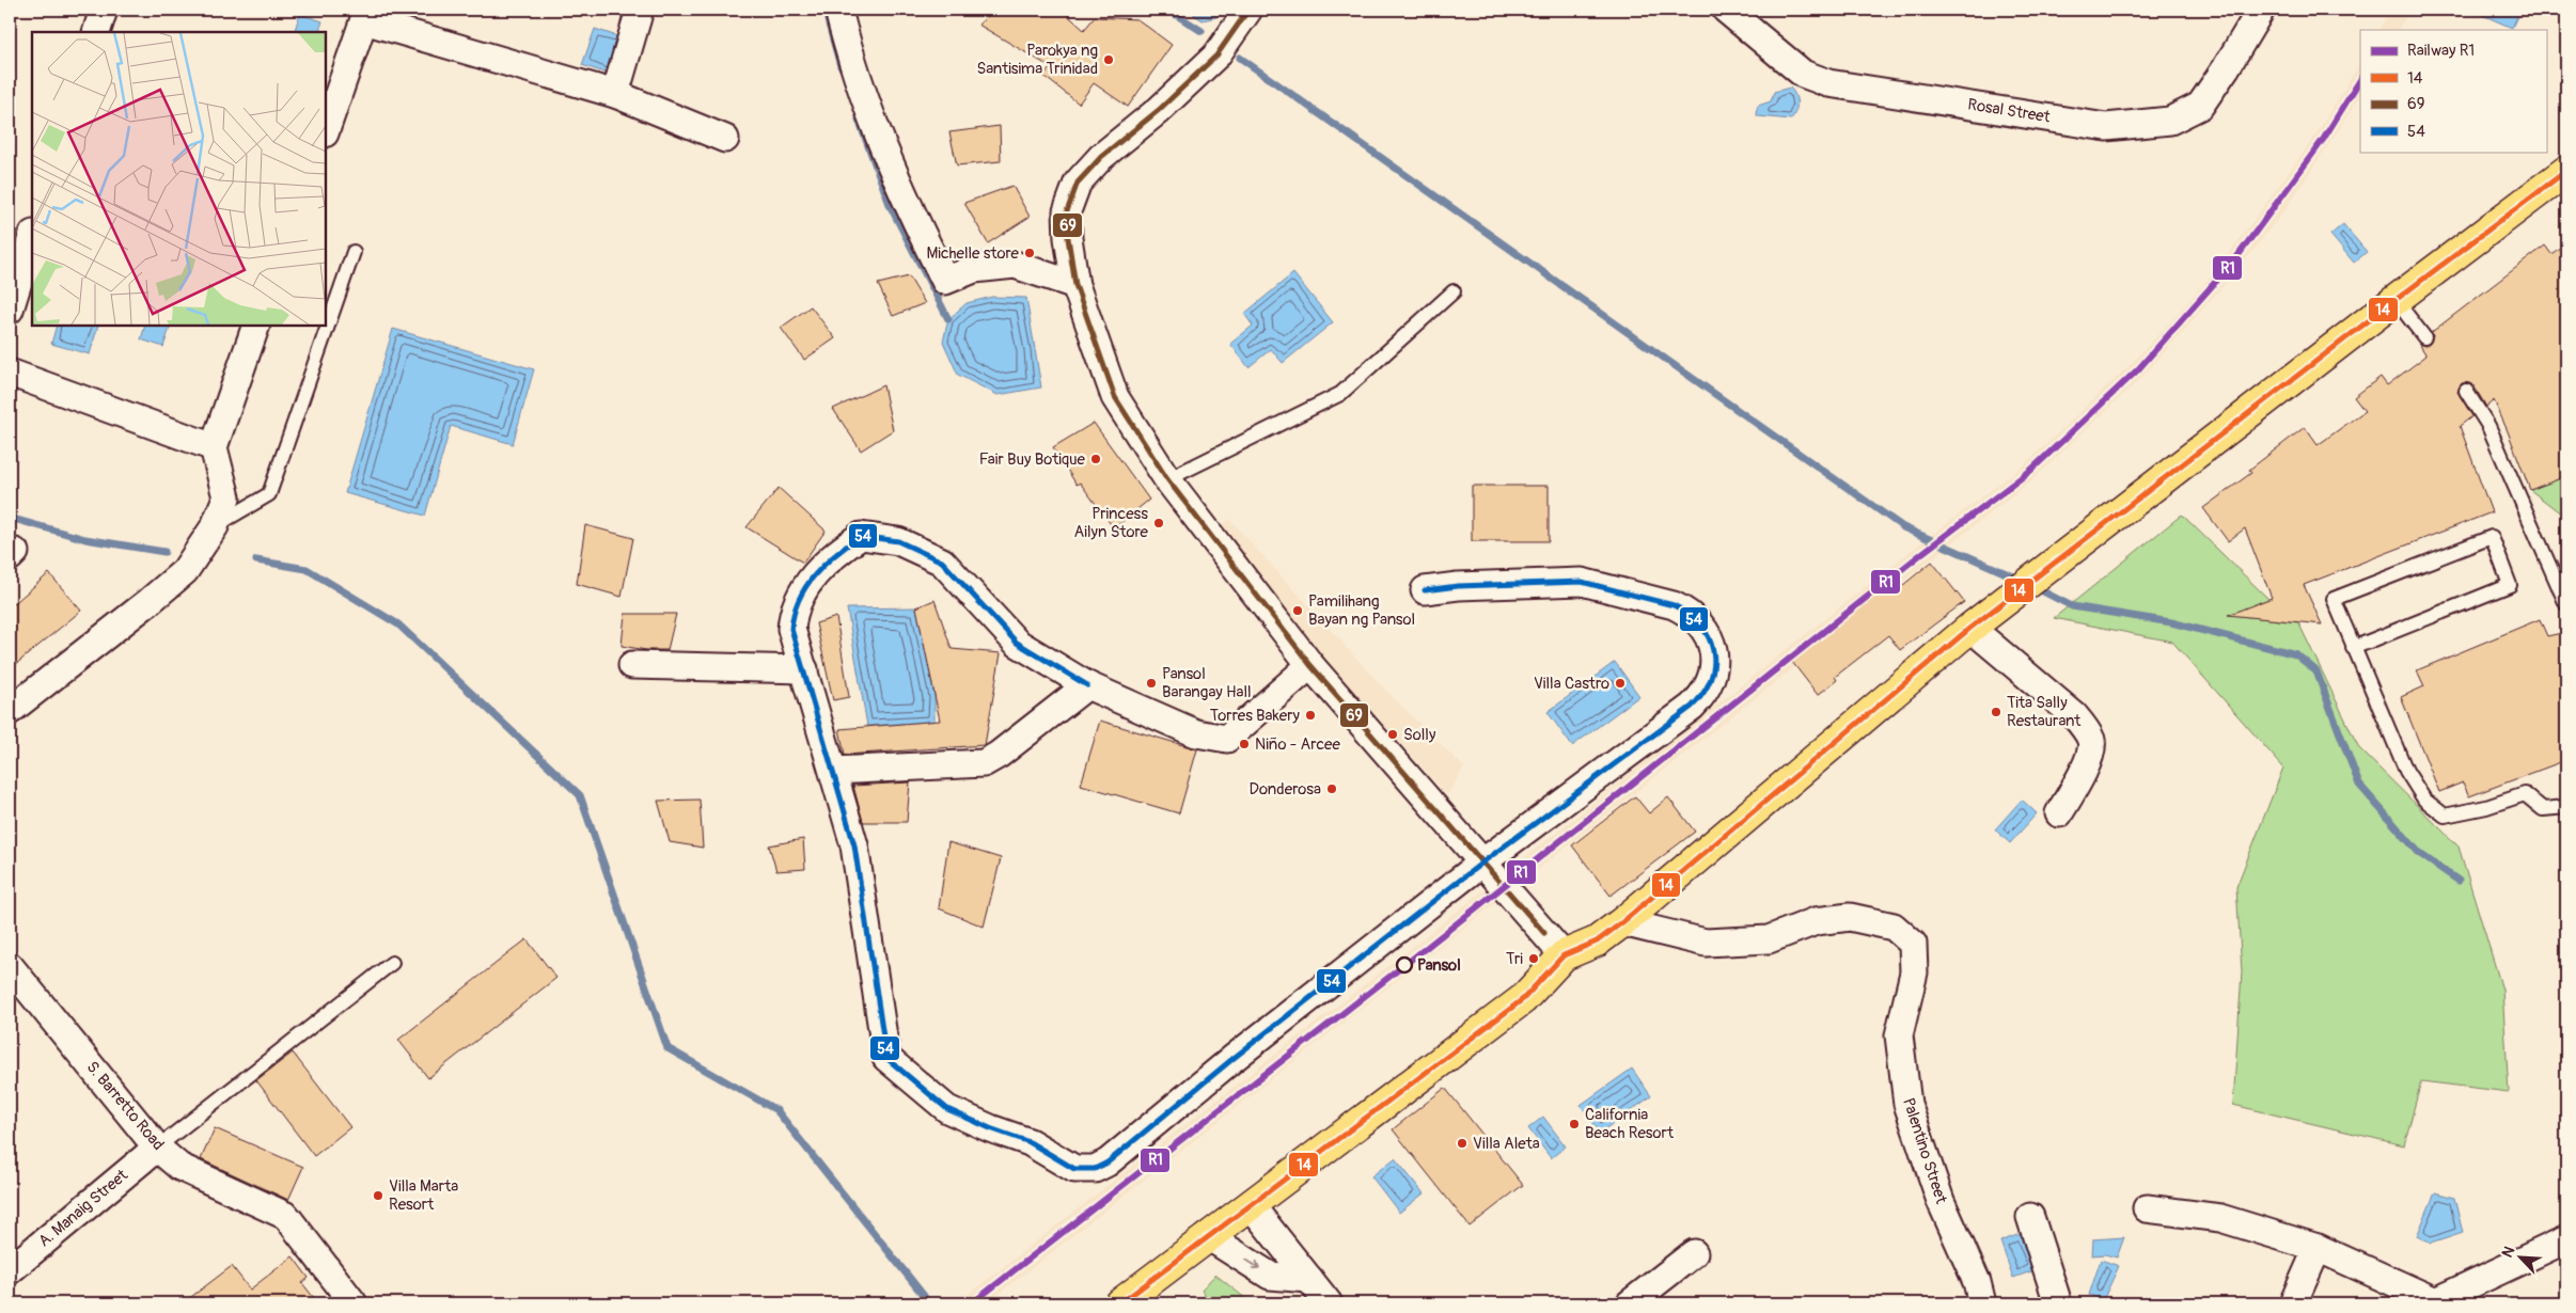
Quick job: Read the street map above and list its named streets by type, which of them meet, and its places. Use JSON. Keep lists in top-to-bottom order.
{
  "streets": {
    "street": [
      "Rosal Street",
      "S. Barretto Road",
      "Palentino Street",
      "A. Manaig Street"
    ]
  },
  "crossings": [
    ["S. Barretto Road", "A. Manaig Street"]
  ],
  "places": [
    "Parokya ng Santisima Trinidad",
    "Michelle store",
    "Fair Buy Botique",
    "Princess Ailyn Store",
    "Pamilihang Bayan ng Pansol",
    "Pansol Barangay Hall",
    "Villa Castro",
    "Tita Sally Restaurant",
    "Torres Bakery",
    "Solly",
    "Niño - Arcee",
    "Donderosa",
    "Tri",
    "Pansol",
    "California Beach Resort",
    "Villa Aleta",
    "Villa Marta Resort"
  ],
  "lines": [
    "transit line 69",
    "rail line R1",
    "transit line 14",
    "transit line 54"
  ],
  "legend": [
    "Railway R1",
    "14",
    "69",
    "54"
  ],
  "north": "top left"
}
